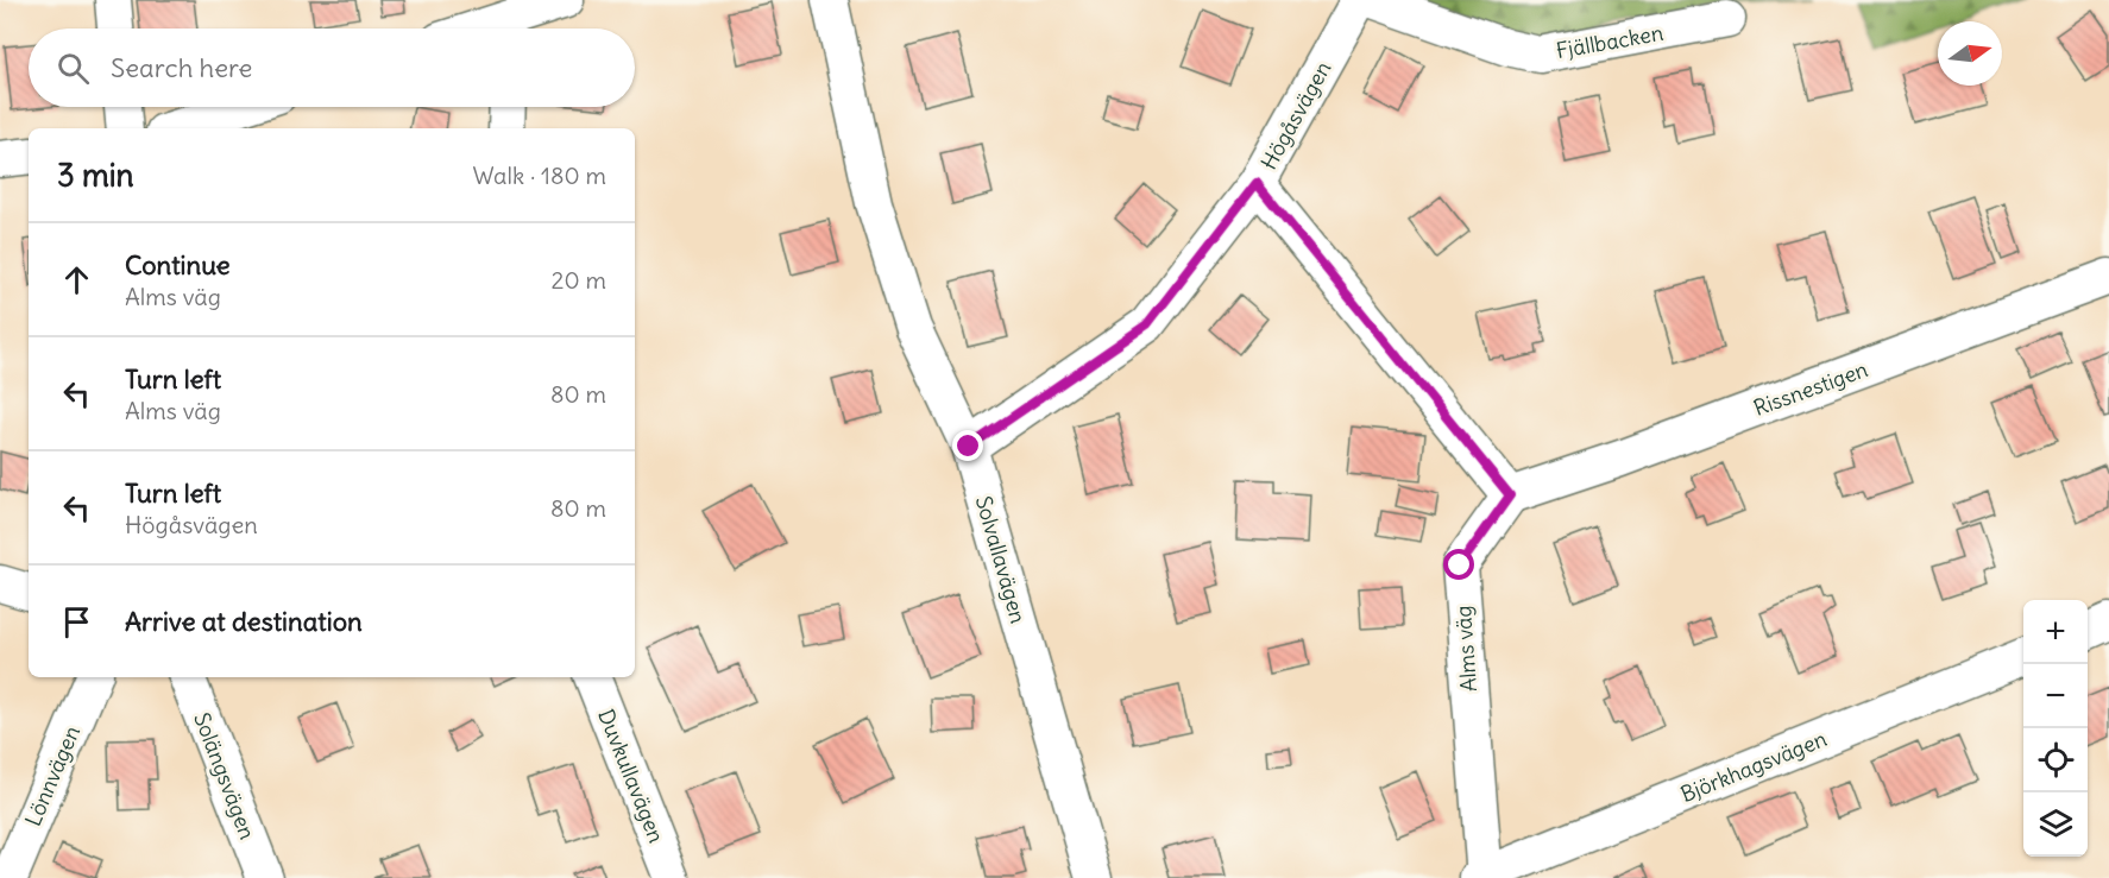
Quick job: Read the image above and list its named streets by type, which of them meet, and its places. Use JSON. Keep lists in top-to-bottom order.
{
  "streets": {
    "street": [
      "Fjällbacken",
      "Högåsvägen",
      "Rissnestigen",
      "Solvallavägen",
      "Alms väg",
      "Björkhagsvägen",
      "Lönnvägen",
      "Solängsvägen",
      "Duvkullavägen"
    ]
  },
  "crossings": [
    ["Högåsvägen", "Solvallavägen"],
    ["Rissnestigen", "Alms väg"],
    ["Alms väg", "Björkhagsvägen"]
  ],
  "north": "right",
  "page": {
    "search": "Search here",
    "heading": ["3 min", "Walk · 180 m"],
    "list": [
      ["Continue", "Alms väg", "20 m"],
      ["Turn left", "Alms väg", "80 m"],
      ["Turn left", "Högåsvägen", "80 m"],
      "Arrive at destination"
    ],
    "map_buttons": ["+", "−"]
  }
}
